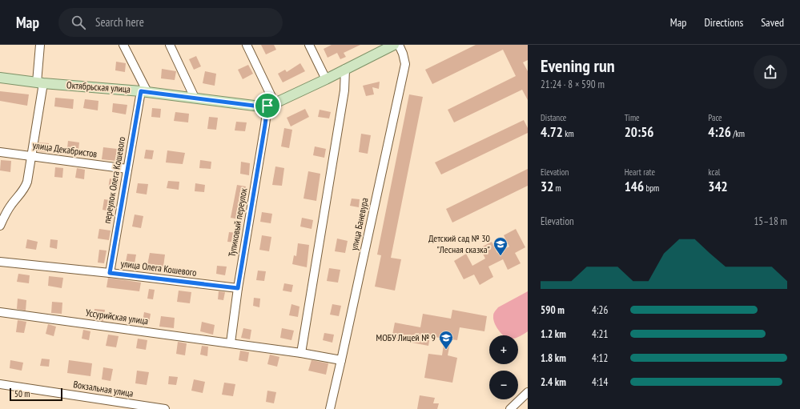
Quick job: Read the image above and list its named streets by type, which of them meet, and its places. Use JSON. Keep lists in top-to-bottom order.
{
  "streets": {
    "main road": ["Октябрьская улица"],
    "street": [
      "улица Декабристов",
      "переулок Олега Кошевого",
      "Тупиковый переулок",
      "улица Баневура",
      "улица Олега Кошевого",
      "Уссурийская улица",
      "Вокзальная улица"
    ]
  },
  "crossings": [
    ["Октябрьская улица", "переулок Олега Кошевого"],
    ["Октябрьская улица", "Тупиковый переулок"],
    ["улица Декабристов", "переулок Олега Кошевого"],
    ["переулок Олега Кошевого", "улица Олега Кошевого"],
    ["Тупиковый переулок", "улица Олега Кошевого"],
    ["Тупиковый переулок", "Уссурийская улица"],
    ["улица Баневура", "Уссурийская улица"]
  ],
  "places": {
    "school or university": ["Детский сад № 30 \"Лесная сказка\"", "МОБУ Лицей № 9"]
  },
  "scale_bar": "50 m",
  "page": {
    "header": "Map",
    "search": "Search here",
    "nav": ["Map", "Directions", "Saved"],
    "heading": ["Evening run", "21:24 · 8 × 590 m"],
    "stats": [
      ["Distance", "4.72 km"],
      ["Time", "20:56"],
      ["Pace", "4:26 /km"],
      ["Elevation", "32 m"],
      ["Heart rate", "146 bpm"],
      ["kcal", "342"]
    ],
    "chart": ["Elevation", "15–18 m"],
    "list": [
      {
        "name": "590 m",
        "note": "4:26"
      },
      {
        "name": "1.2 km",
        "note": "4:21"
      },
      {
        "name": "1.8 km",
        "note": "4:12"
      },
      {
        "name": "2.4 km",
        "note": "4:14"
      }
    ],
    "map_buttons": ["+", "−"],
    "scale": "50 m"
  }
}
